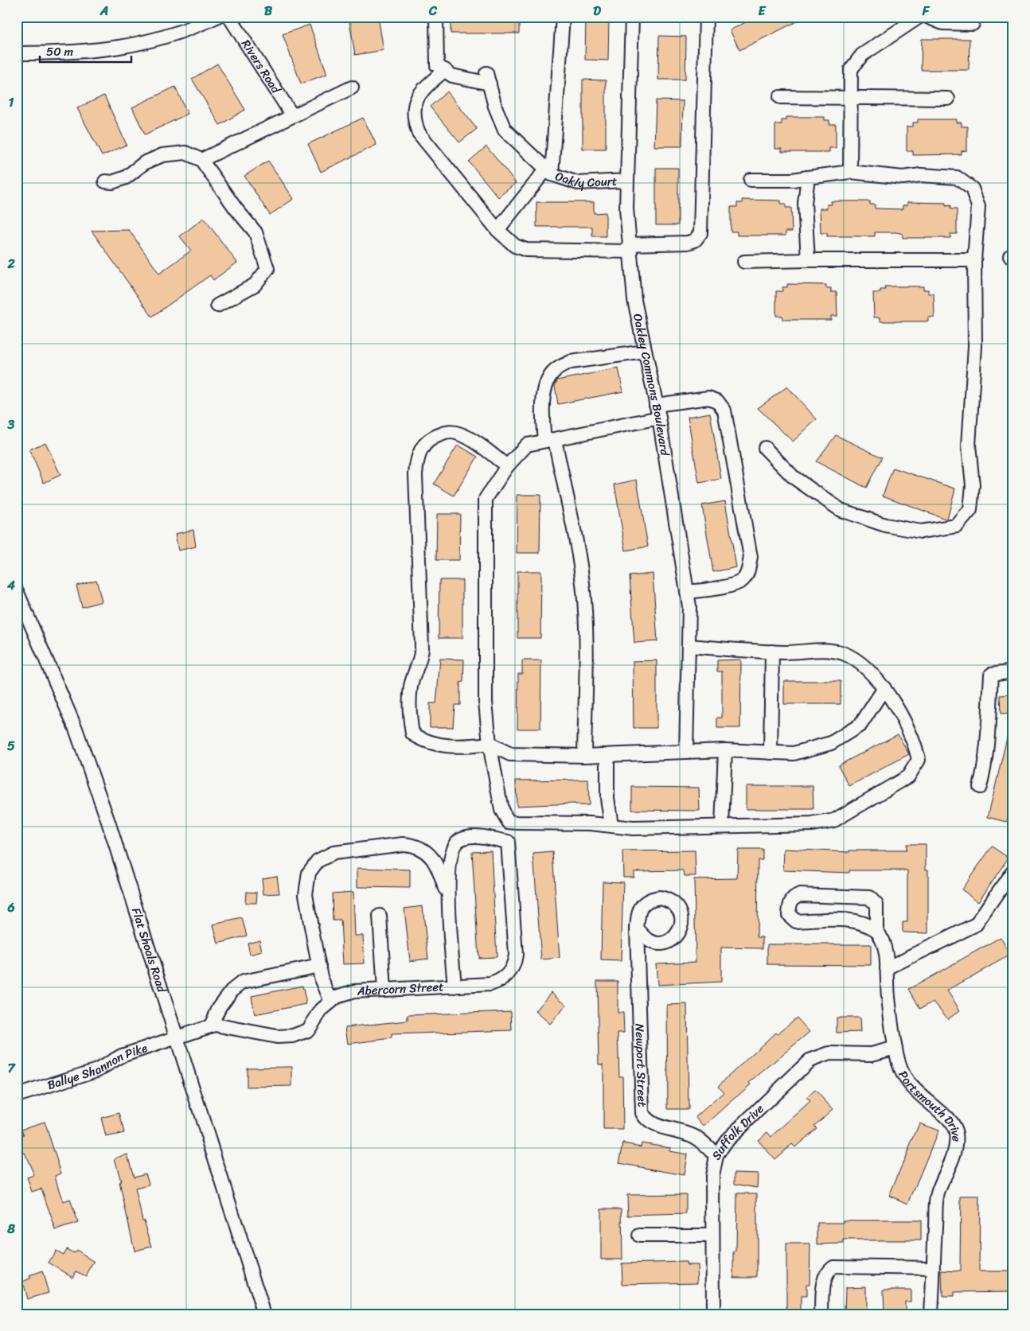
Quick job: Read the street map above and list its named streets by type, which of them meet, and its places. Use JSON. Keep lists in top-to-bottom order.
{
  "streets": {
    "street": [
      "Rivers Road",
      "Oakly Court",
      "Oakley Commons Boulevard",
      "Flat Shoals Road",
      "Abercorn Street",
      "Newport Street",
      "Ballye Shannon Pike",
      "Portsmouth Drive",
      "Suffolk Drive"
    ]
  },
  "crossings": [
    ["Oakly Court", "Oakley Commons Boulevard"],
    ["Flat Shoals Road", "Abercorn Street"],
    ["Flat Shoals Road", "Ballye Shannon Pike"],
    ["Abercorn Street", "Ballye Shannon Pike"],
    ["Newport Street", "Suffolk Drive"],
    ["Portsmouth Drive", "Suffolk Drive"]
  ],
  "scale_bar": "50 m",
  "grid": {
    "columns": [
      "A",
      "B",
      "C",
      "D",
      "E",
      "F"
    ],
    "rows": [
      "1",
      "2",
      "3",
      "4",
      "5",
      "6",
      "7",
      "8"
    ]
  }
}
